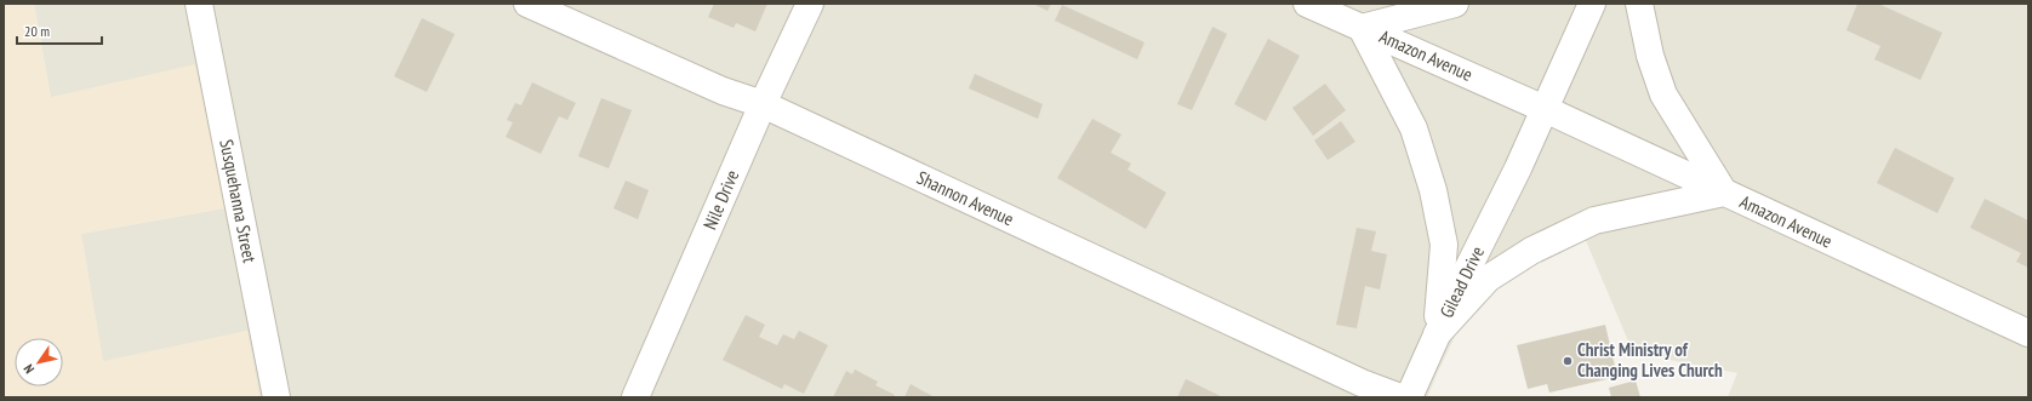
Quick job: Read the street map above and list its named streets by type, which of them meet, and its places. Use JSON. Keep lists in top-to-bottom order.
{
  "streets": {
    "street": [
      "Amazon Avenue",
      "Shannon Avenue",
      "Nile Drive",
      "Susquehanna Street",
      "Gilead Drive"
    ]
  },
  "crossings": [
    ["Amazon Avenue", "Gilead Drive"],
    ["Shannon Avenue", "Nile Drive"]
  ],
  "places": ["Christ Ministry of Changing Lives Church"],
  "scale_bar": "20 m",
  "north": "bottom left"
}
